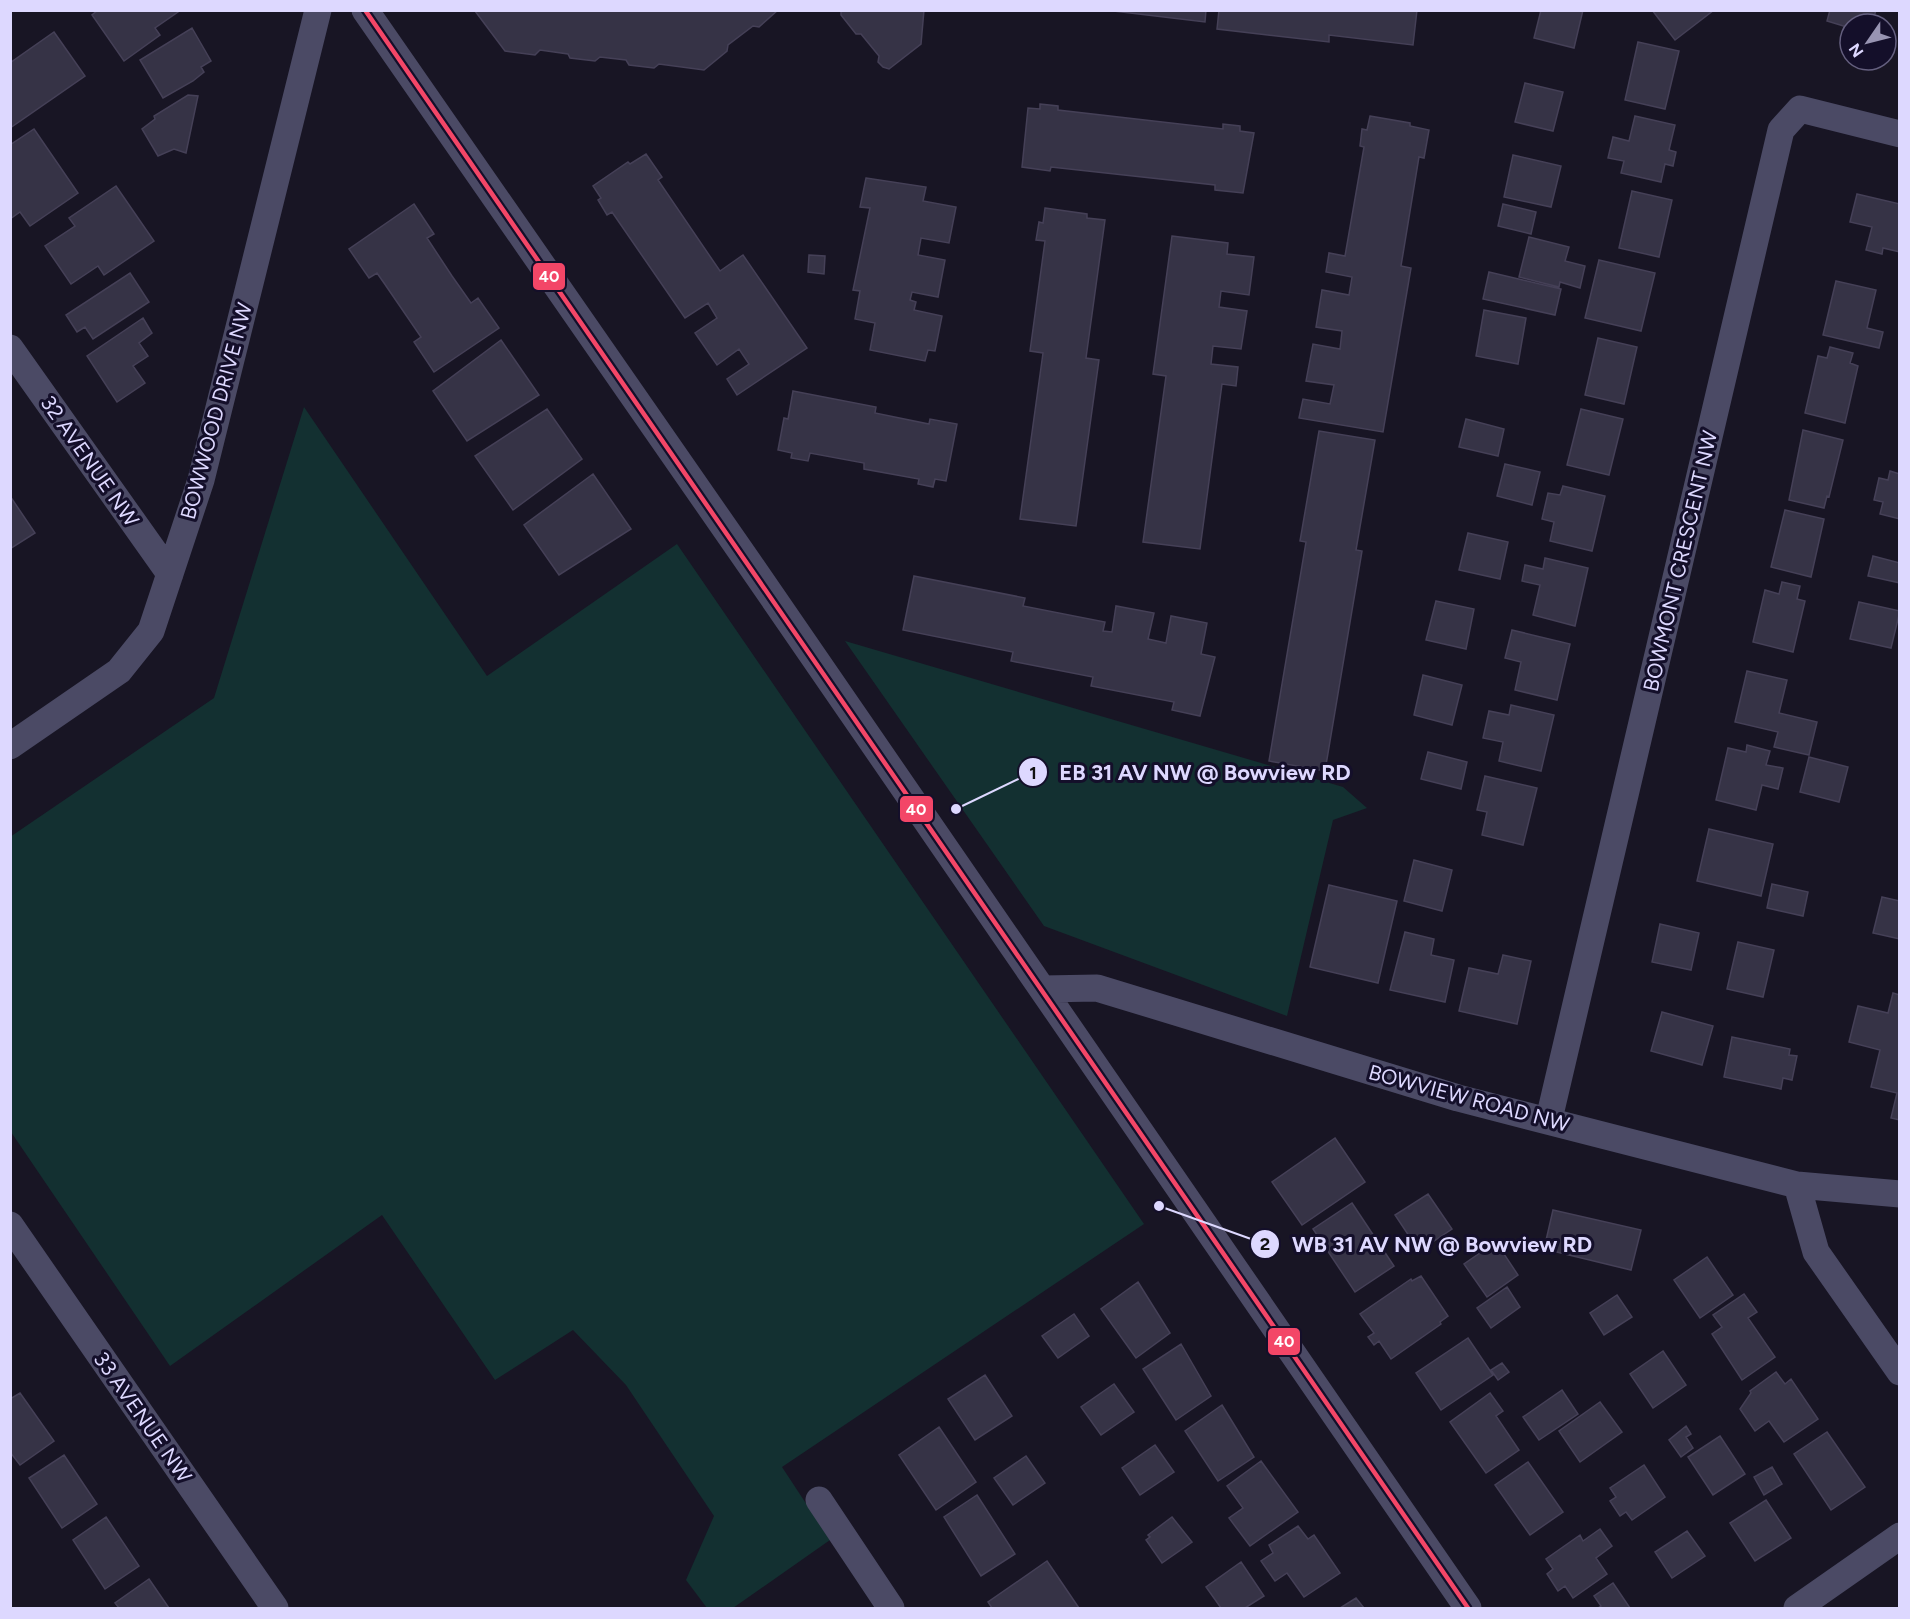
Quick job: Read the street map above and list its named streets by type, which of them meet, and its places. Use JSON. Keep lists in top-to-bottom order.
{
  "streets": {
    "street": [
      "BOWWOOD DRIVE NW",
      "32 AVENUE NW",
      "BOWMONT CRESCENT NW",
      "BOWVIEW ROAD NW",
      "33 AVENUE NW"
    ]
  },
  "crossings": [
    ["BOWWOOD DRIVE NW", "32 AVENUE NW"],
    ["BOWMONT CRESCENT NW", "BOWVIEW ROAD NW"]
  ],
  "places": ["EB 31 AV NW @ Bowview RD", "WB 31 AV NW @ Bowview RD"],
  "lines": ["transit line 40"],
  "north": "bottom left"
}
